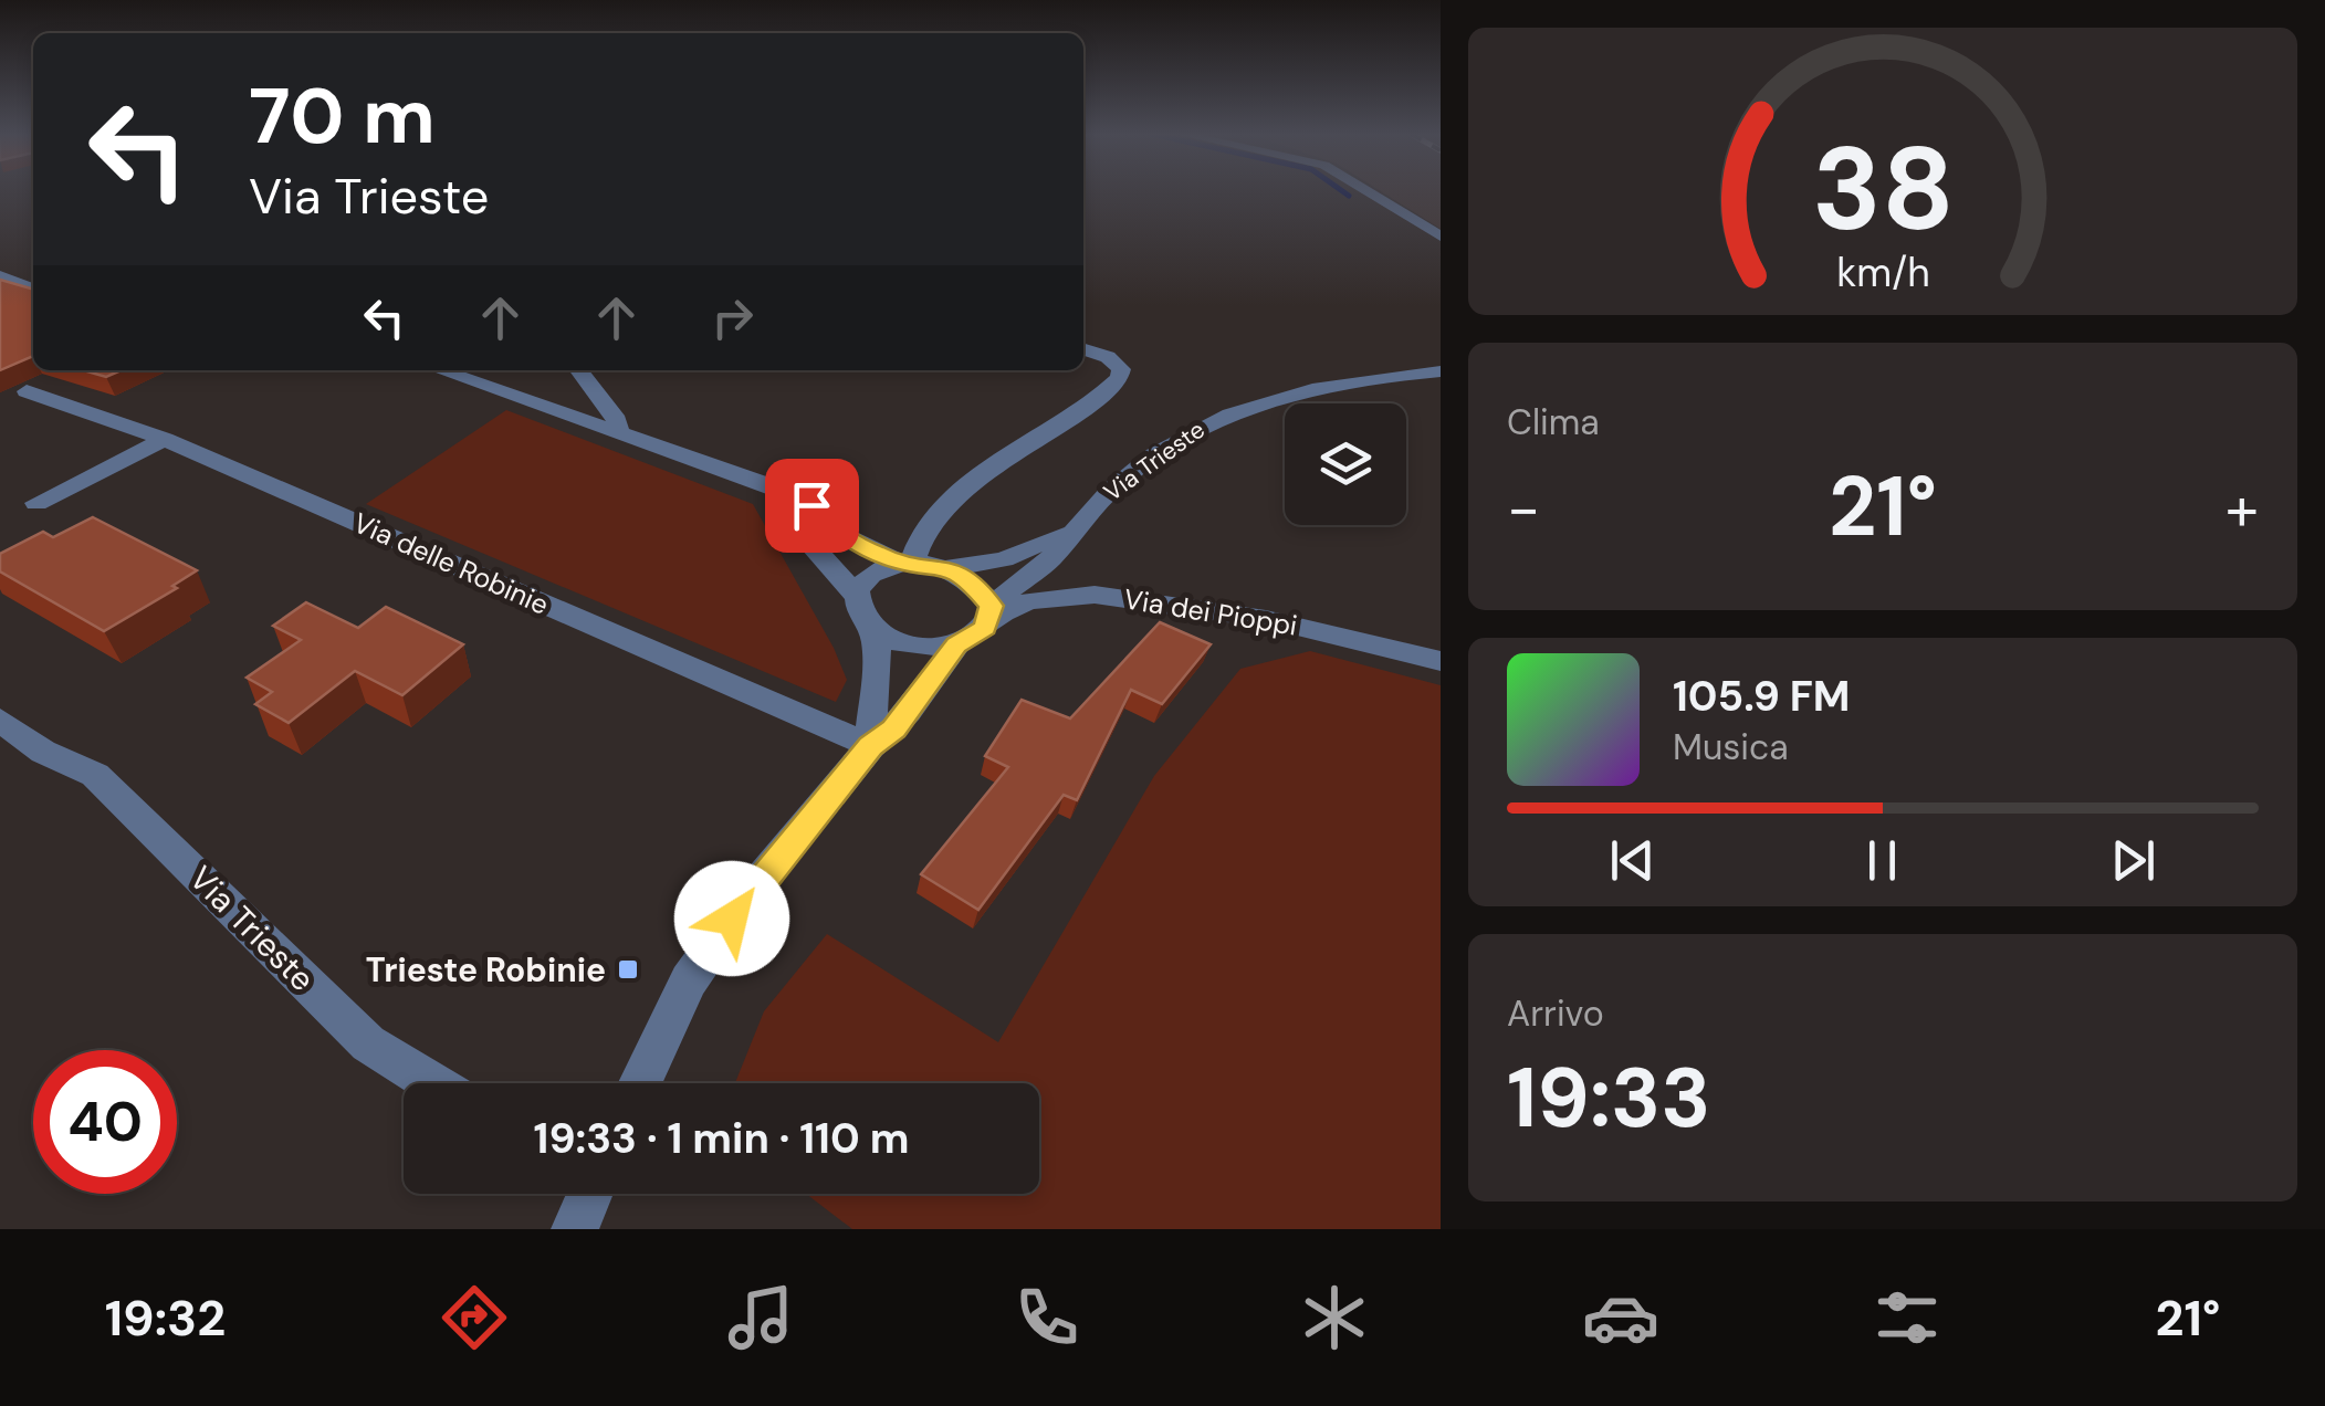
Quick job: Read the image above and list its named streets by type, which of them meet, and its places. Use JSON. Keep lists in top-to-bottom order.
{
  "streets": {
    "street": ["Via Trieste", "Via delle Robinie", "Via dei Pioppi"]
  },
  "crossings": [
    ["Via Trieste", "Via delle Robinie"],
    ["Via Trieste", "Via dei Pioppi"]
  ],
  "places": {
    "transit": ["Trieste Robinie"]
  },
  "page": {
    "turn": ["70 m", "Via Trieste"],
    "tile": [
      "Clima",
      ["Arrivo", "19:33"]
    ],
    "heat": ["−", "21°", "+"],
    "song": ["105.9 FM", "Musica"],
    "limit": "40",
    "trip": "19:33 · 1 min · 110 m",
    "tabs": ["19:32", "21°"],
    "gauge": ["38", "km/h"]
  }
}
